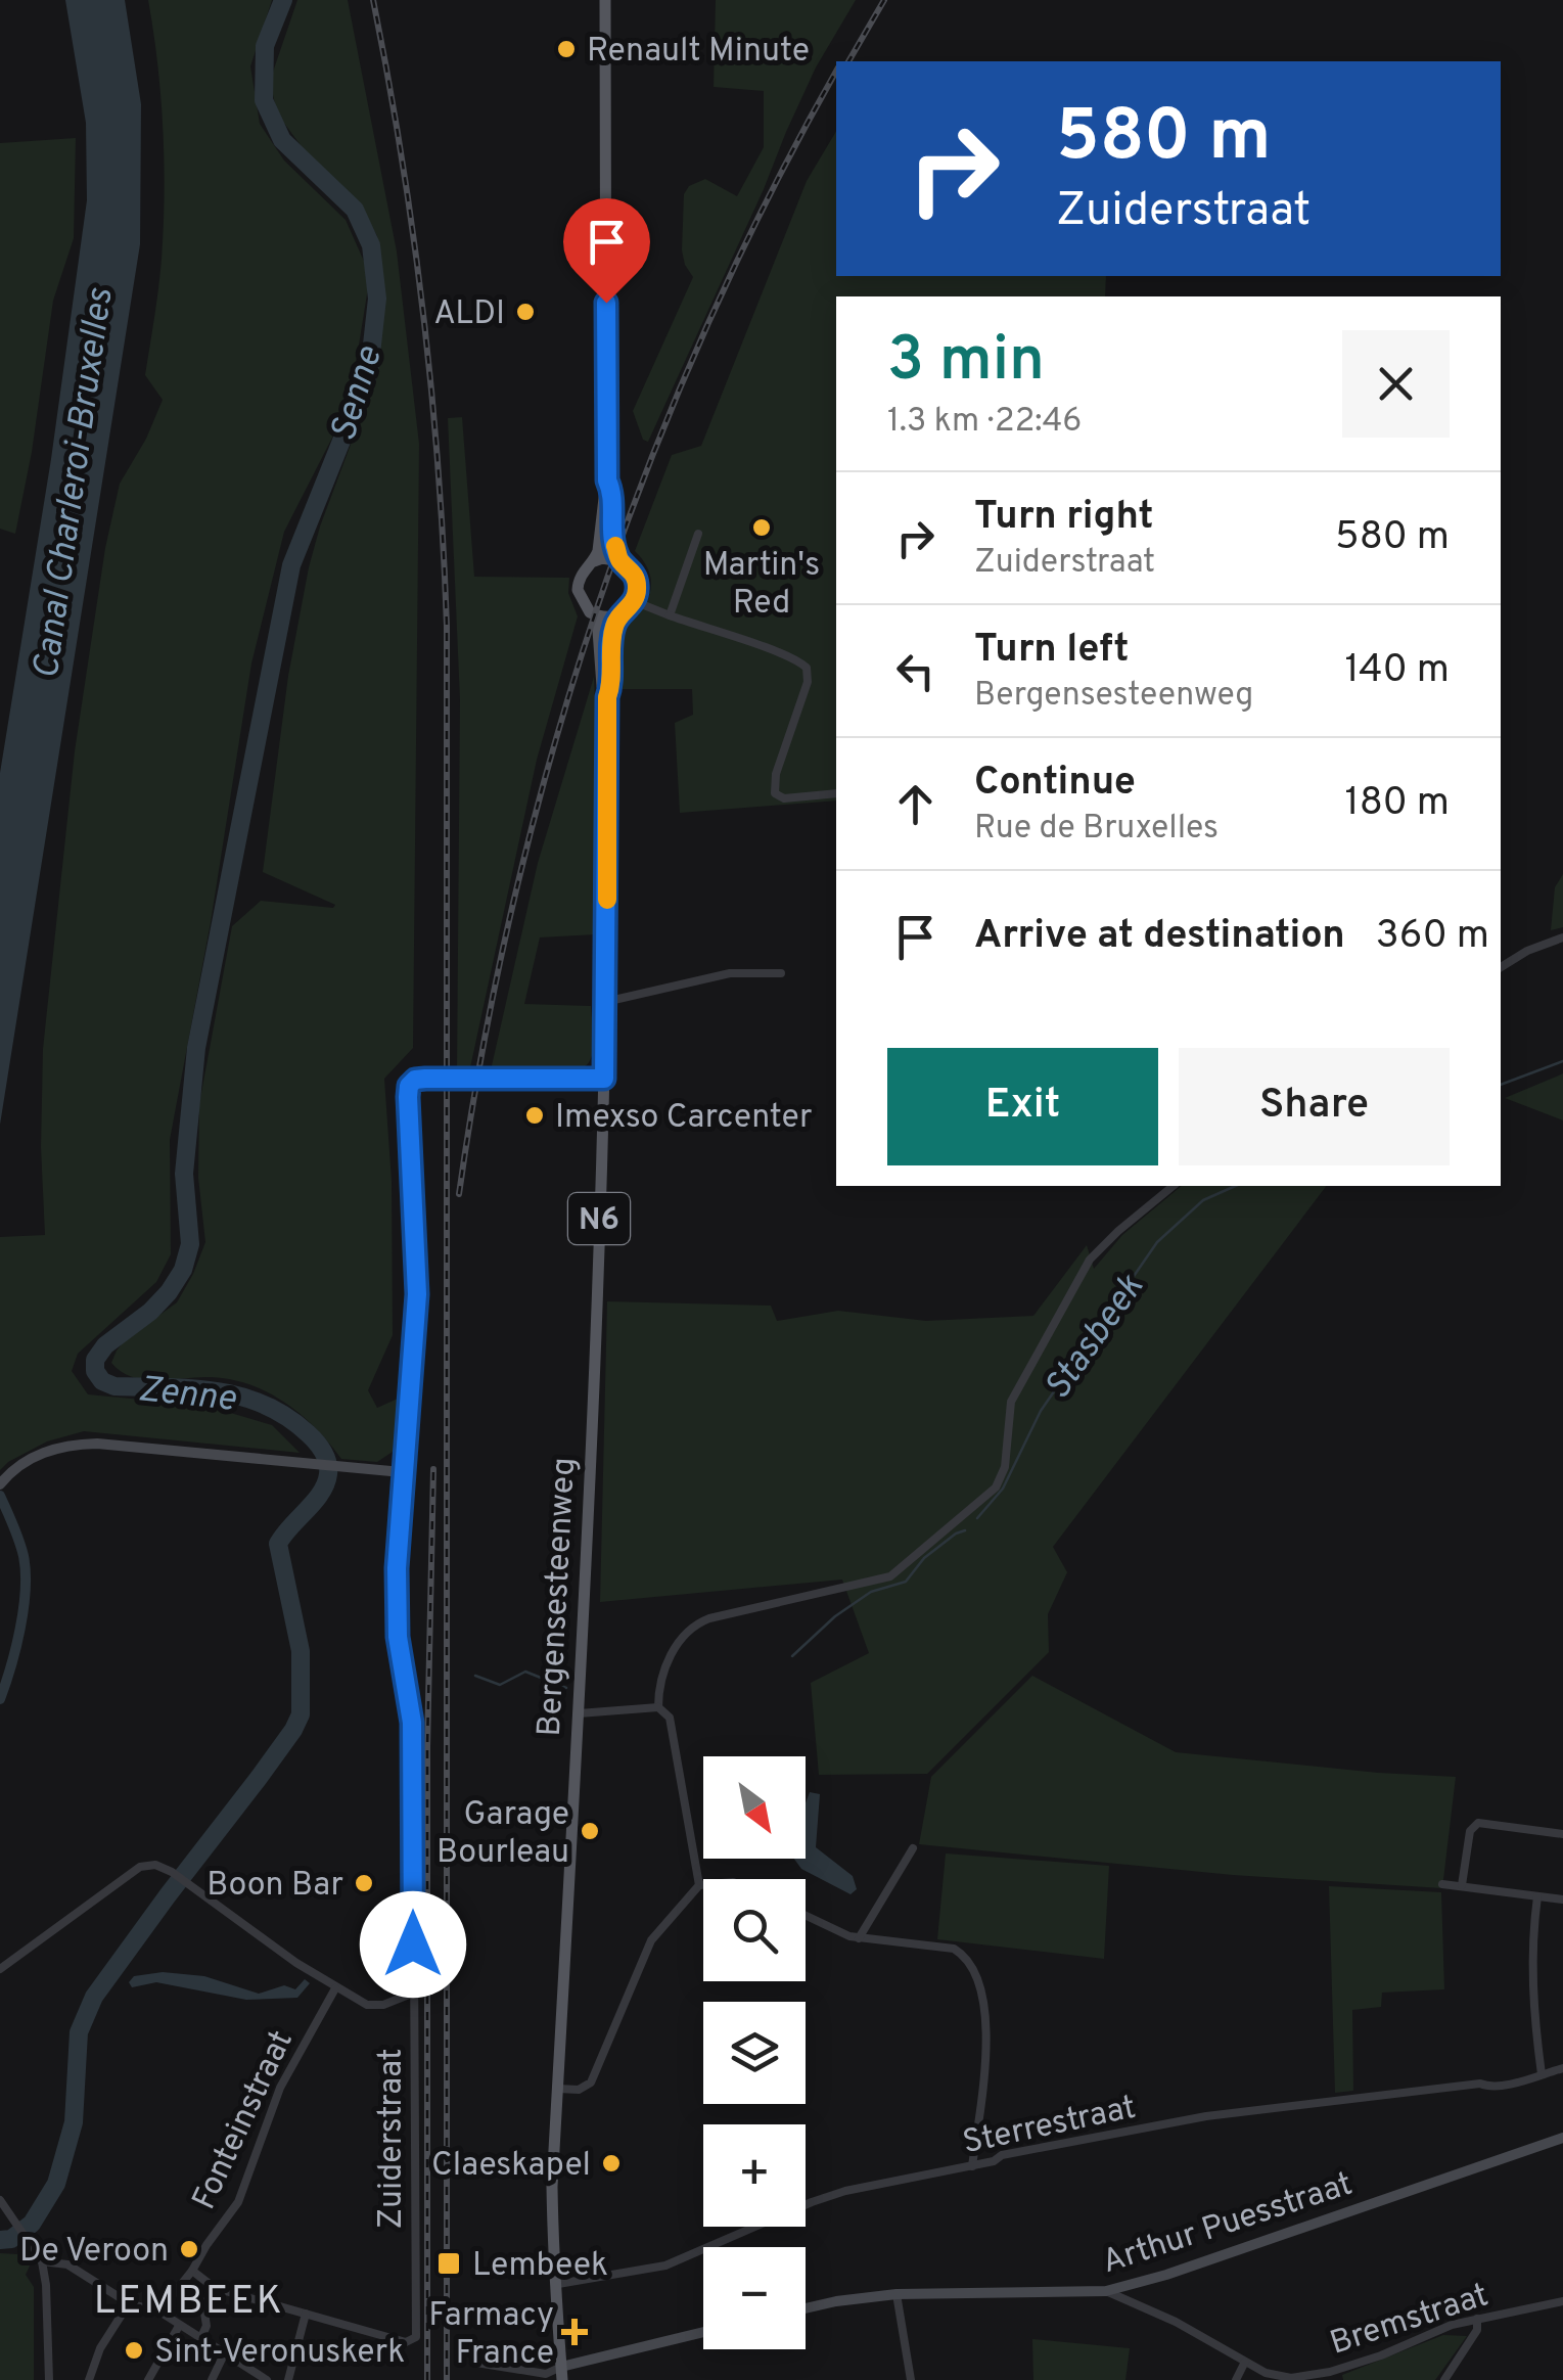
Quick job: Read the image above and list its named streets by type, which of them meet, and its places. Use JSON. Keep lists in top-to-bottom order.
{
  "streets": {
    "main road": ["N6", "Bergensesteenweg"],
    "street": [
      "Fonteinstraat",
      "Sterrestraat",
      "Zuiderstraat",
      "Arthur Puesstraat",
      "Bremstraat"
    ]
  },
  "crossings": [
    ["N6", "Bergensesteenweg"],
    ["Bergensesteenweg", "Sterrestraat"],
    ["Bergensesteenweg", "Zuiderstraat"],
    ["Arthur Puesstraat", "Bremstraat"]
  ],
  "districts": ["LEMBEEK"],
  "water": [
    "Senne",
    "Canal Charleroi-Bruxelles",
    "Stasbeek",
    "Zenne"
  ],
  "places": {
    "other": [
      "Renault Minute",
      "ALDI",
      "Martin's Red",
      "Imexso Carcenter",
      "Garage Bourleau",
      "Boon Bar",
      "Claeskapel",
      "De Veroon",
      "Sint-Veronuskerk"
    ],
    "transit": ["Lembeek"],
    "health": ["Farmacy France"]
  },
  "north": "bottom right",
  "page": {
    "turn": ["580 m", "Zuiderstraat"],
    "heading": ["3 min", "1.3 km · 22:46"],
    "list": [
      {
        "name": "Turn right",
        "note": "Zuiderstraat",
        "value": "580 m"
      },
      {
        "name": "Turn left",
        "note": "Bergensesteenweg",
        "value": "140 m"
      },
      {
        "name": "Continue",
        "note": "Rue de Bruxelles",
        "value": "180 m"
      },
      {
        "name": "Arrive at destination",
        "value": "360 m"
      }
    ],
    "buttons": ["Exit", "Share"],
    "map_buttons": ["+", "−"]
  }
}
